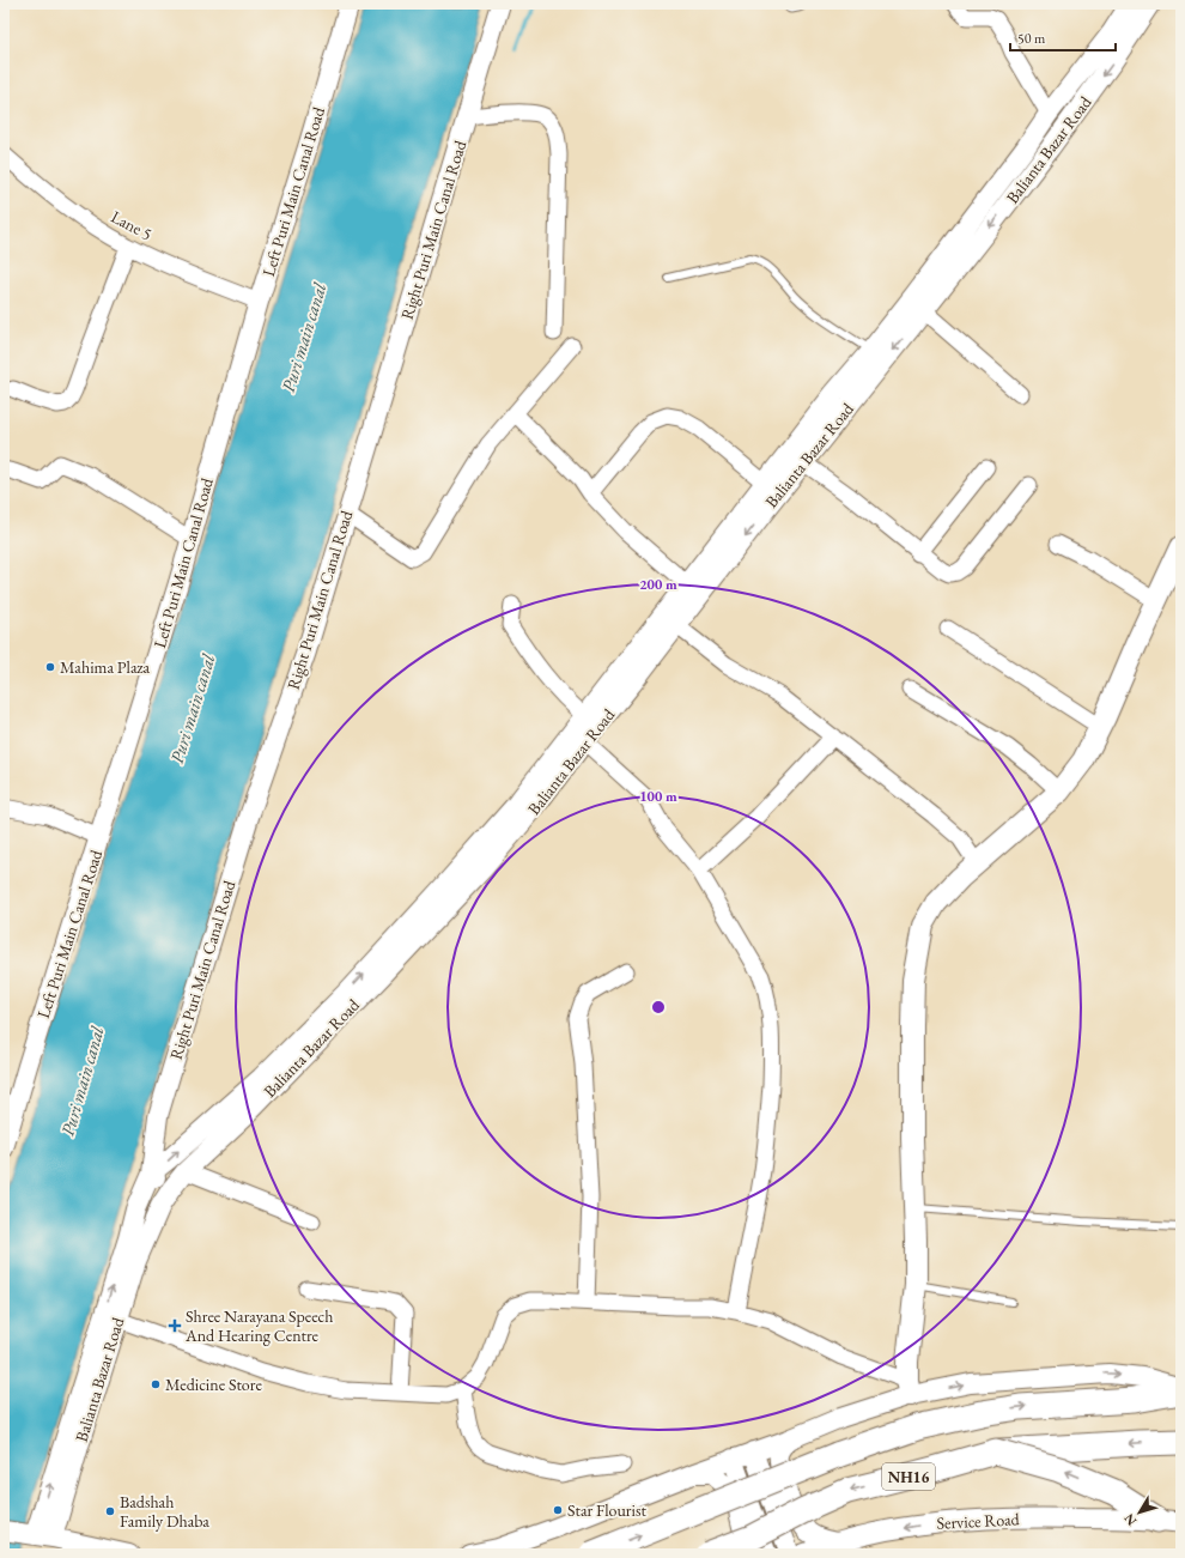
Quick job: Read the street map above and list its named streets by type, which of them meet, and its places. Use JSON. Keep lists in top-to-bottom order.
{
  "streets": {
    "highway": ["NH16"],
    "street": [
      "Balianta Bazar Road",
      "Left Puri Main Canal Road",
      "Lane 5",
      "Right Puri Main Canal Road",
      "Service Road"
    ]
  },
  "crossings": [
    ["Balianta Bazar Road", "Right Puri Main Canal Road"],
    ["Left Puri Main Canal Road", "Lane 5"]
  ],
  "water": ["Puri main canal"],
  "places": {
    "other": [
      "Mahima Plaza",
      "Medicine Store",
      "Star Flourist",
      "Badshah Family Dhaba"
    ],
    "health": ["Shree Narayana Speech And Hearing Centre"]
  },
  "scale_bar": "50 m",
  "north": "bottom left",
  "rings": ["200 m", "100 m"]
}
